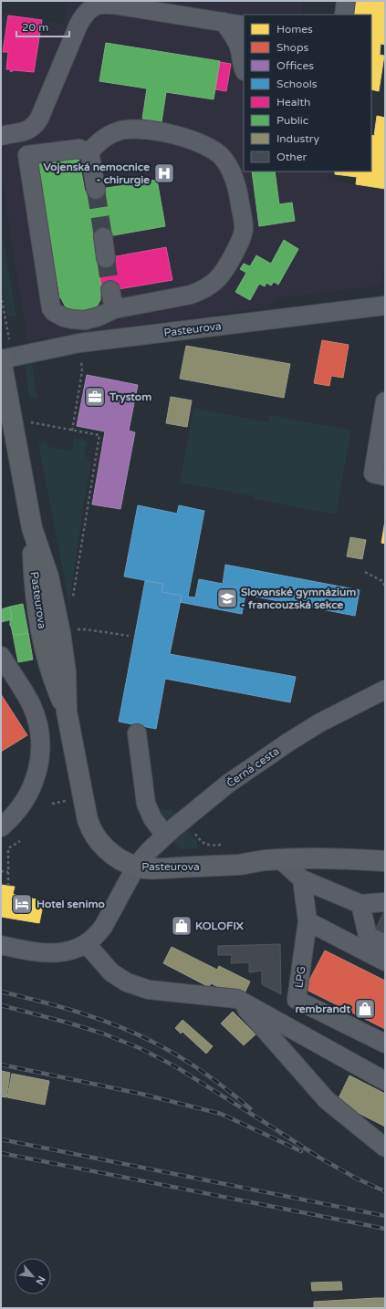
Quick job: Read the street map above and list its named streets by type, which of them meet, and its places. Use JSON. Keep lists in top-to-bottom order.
{
  "streets": {
    "main road": ["Pasteurova"],
    "street": ["Černá cesta", "LPG"]
  },
  "crossings": [
    ["Pasteurova", "Černá cesta"]
  ],
  "places": {
    "hospital": ["Vojenská nemocnice - chirurgie"],
    "office": ["Trystom"],
    "school or university": ["Slovanské gymnázium - francouzská sekce"],
    "hotel": ["Hotel senimo"],
    "shop": ["KOLOFIX", "rembrandt"]
  },
  "legend": [
    "Homes",
    "Shops",
    "Offices",
    "Schools",
    "Health",
    "Public",
    "Industry",
    "Other"
  ],
  "scale_bar": "20 m",
  "north": "bottom right"
}
